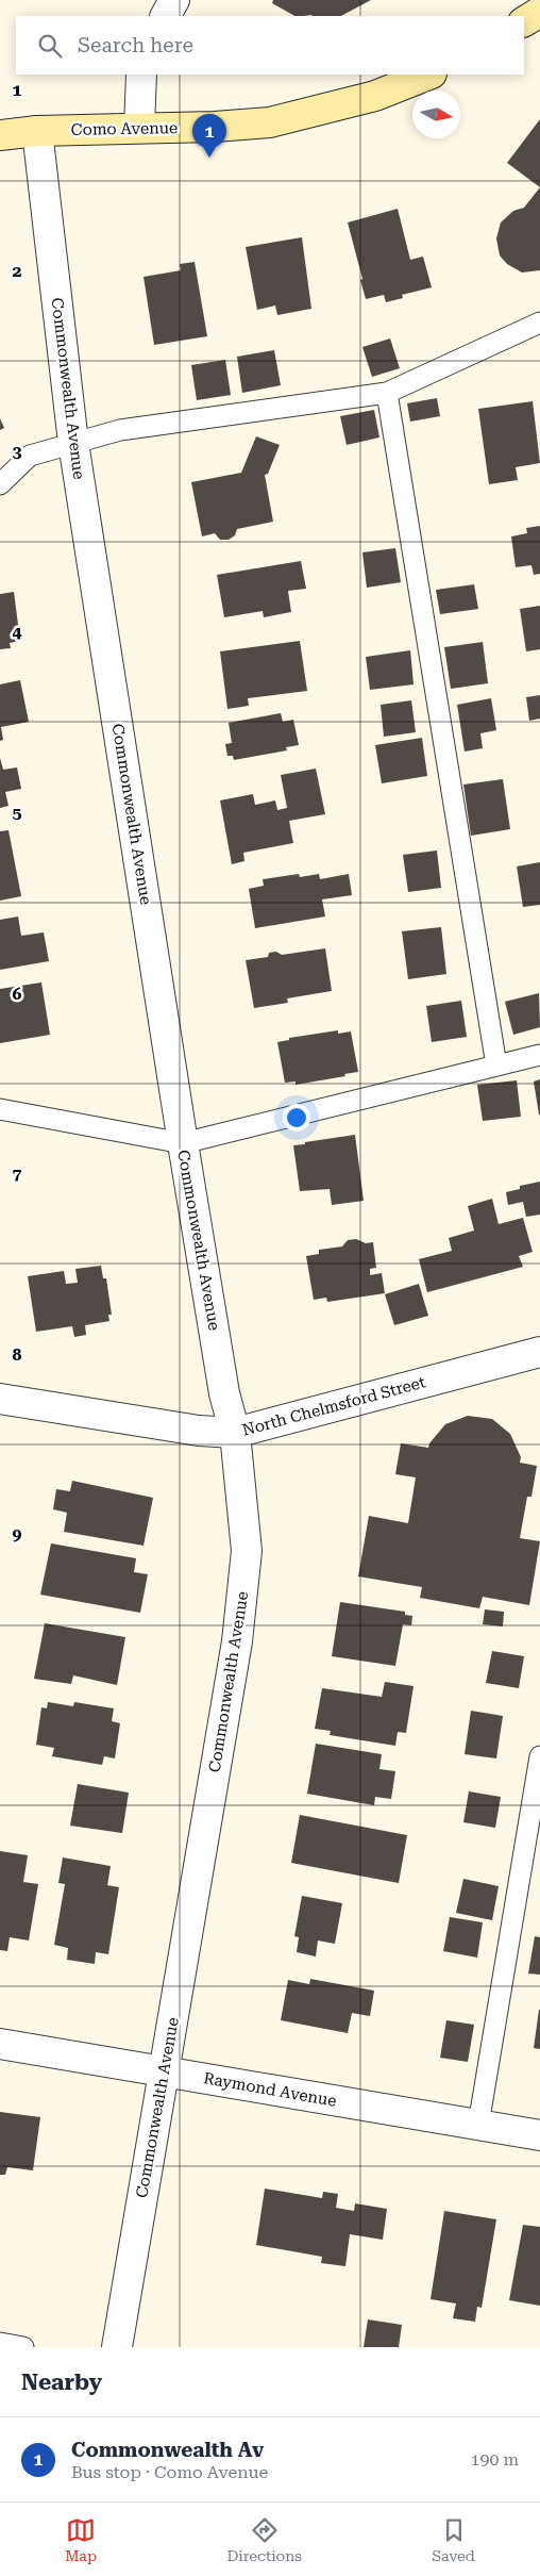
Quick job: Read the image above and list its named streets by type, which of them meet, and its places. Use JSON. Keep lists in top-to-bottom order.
{
  "streets": {
    "main road": ["Como Avenue"],
    "street": ["Commonwealth Avenue", "North Chelmsford Street", "Raymond Avenue"]
  },
  "crossings": [
    ["Como Avenue", "Commonwealth Avenue"],
    ["Commonwealth Avenue", "North Chelmsford Street"],
    ["Commonwealth Avenue", "Raymond Avenue"]
  ],
  "north": "right",
  "page": {
    "search": "Search here",
    "pins": "1",
    "heading": "Nearby",
    "list": [
      {
        "mark": "1",
        "name": "Commonwealth Av",
        "note": "Bus stop · Como Avenue",
        "value": "190 m"
      }
    ],
    "nav": ["Map", "Directions", "Saved"]
  },
  "grid": {
    "rows": [
      "1",
      "2",
      "3",
      "4",
      "5",
      "6",
      "7",
      "8",
      "9"
    ]
  }
}
